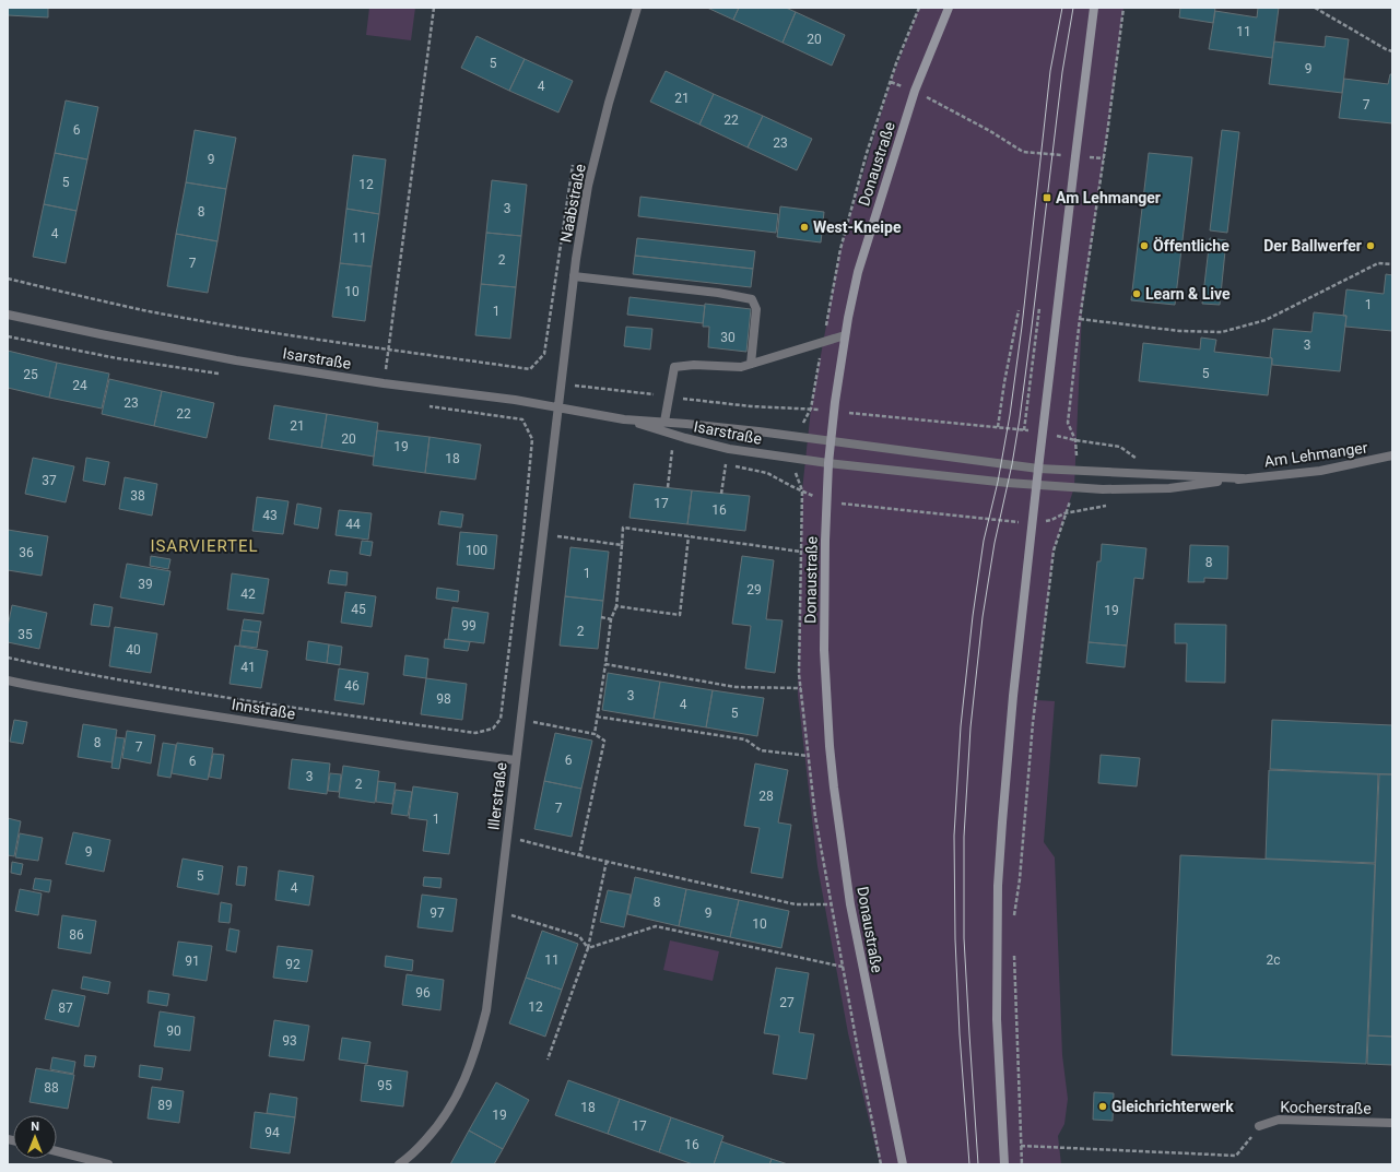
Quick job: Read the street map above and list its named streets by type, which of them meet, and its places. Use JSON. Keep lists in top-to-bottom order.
{
  "streets": {
    "main road": ["Donaustraße"],
    "street": [
      "Naabstraße",
      "Isarstraße",
      "Am Lehmanger",
      "Innstraße",
      "Illerstraße",
      "Kocherstraße"
    ]
  },
  "crossings": [
    ["Donaustraße", "Isarstraße"],
    ["Naabstraße", "Isarstraße"],
    ["Naabstraße", "Illerstraße"],
    ["Isarstraße", "Am Lehmanger"],
    ["Isarstraße", "Illerstraße"],
    ["Innstraße", "Illerstraße"]
  ],
  "districts": ["ISARVIERTEL"],
  "places": {
    "transit": ["Am Lehmanger"],
    "other": [
      "West-Kneipe",
      "Öffentliche",
      "Der Ballwerfer",
      "Learn & Live",
      "Gleichrichterwerk"
    ]
  },
  "house_numbers": [
    "11",
    "20",
    "5",
    "9",
    "4",
    "21",
    "7",
    "22",
    "6",
    "23",
    "9",
    "5",
    "12",
    "3",
    "8",
    "4",
    "11",
    "2",
    "7",
    "10",
    "1",
    "1",
    "30",
    "3",
    "5",
    "25",
    "24",
    "23",
    "22",
    "21",
    "20",
    "19",
    "18",
    "37",
    "38",
    "17",
    "16",
    "43",
    "44",
    "100",
    "36",
    "8",
    "1",
    "39",
    "29",
    "42",
    "45",
    "19",
    "99",
    "2",
    "35",
    "40",
    "41",
    "46",
    "3",
    "98",
    "4",
    "5",
    "8",
    "7",
    "6",
    "6",
    "3",
    "2",
    "28",
    "7",
    "1",
    "9",
    "5",
    "4",
    "8",
    "97",
    "9",
    "10",
    "86",
    "11",
    "2c",
    "91",
    "92",
    "96",
    "27",
    "12",
    "87",
    "90",
    "93",
    "95",
    "88",
    "89",
    "18",
    "19",
    "17",
    "94",
    "16"
  ],
  "north": "top"
}
